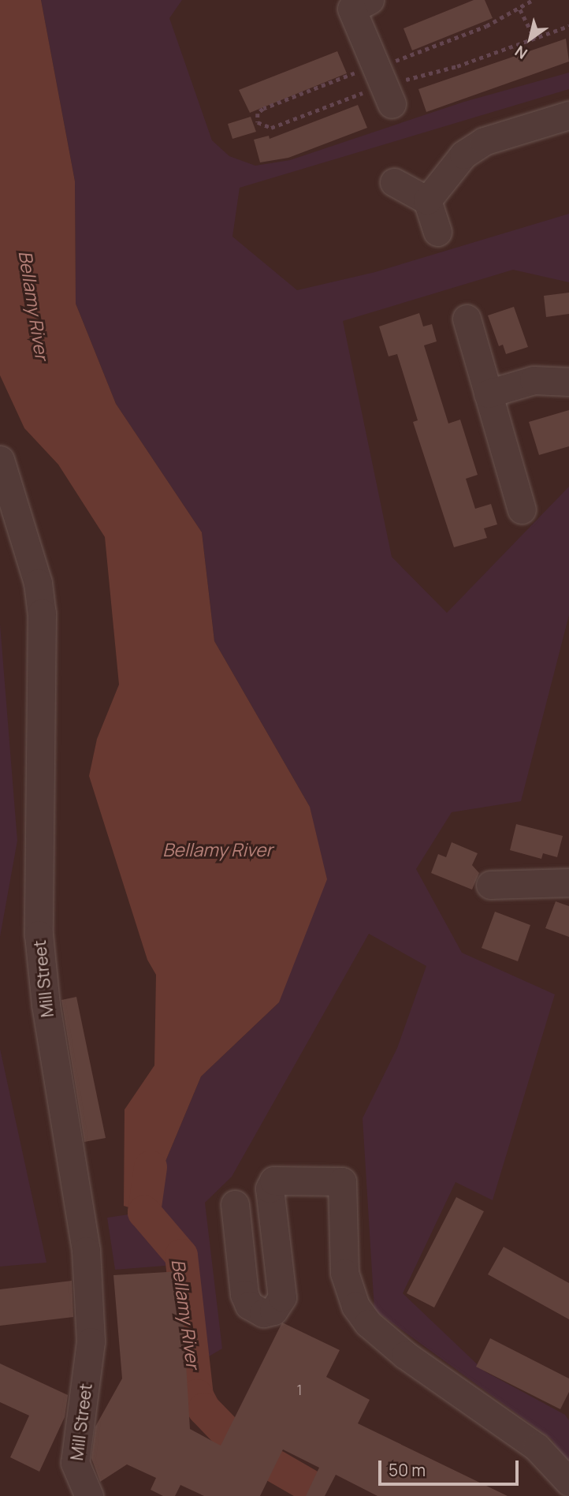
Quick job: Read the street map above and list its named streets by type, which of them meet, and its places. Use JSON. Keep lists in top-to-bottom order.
{
  "streets": {
    "street": ["Mill Street"]
  },
  "water": ["Bellamy River"],
  "house_numbers": ["1"],
  "scale_bar": "50 m",
  "north": "bottom left"
}
